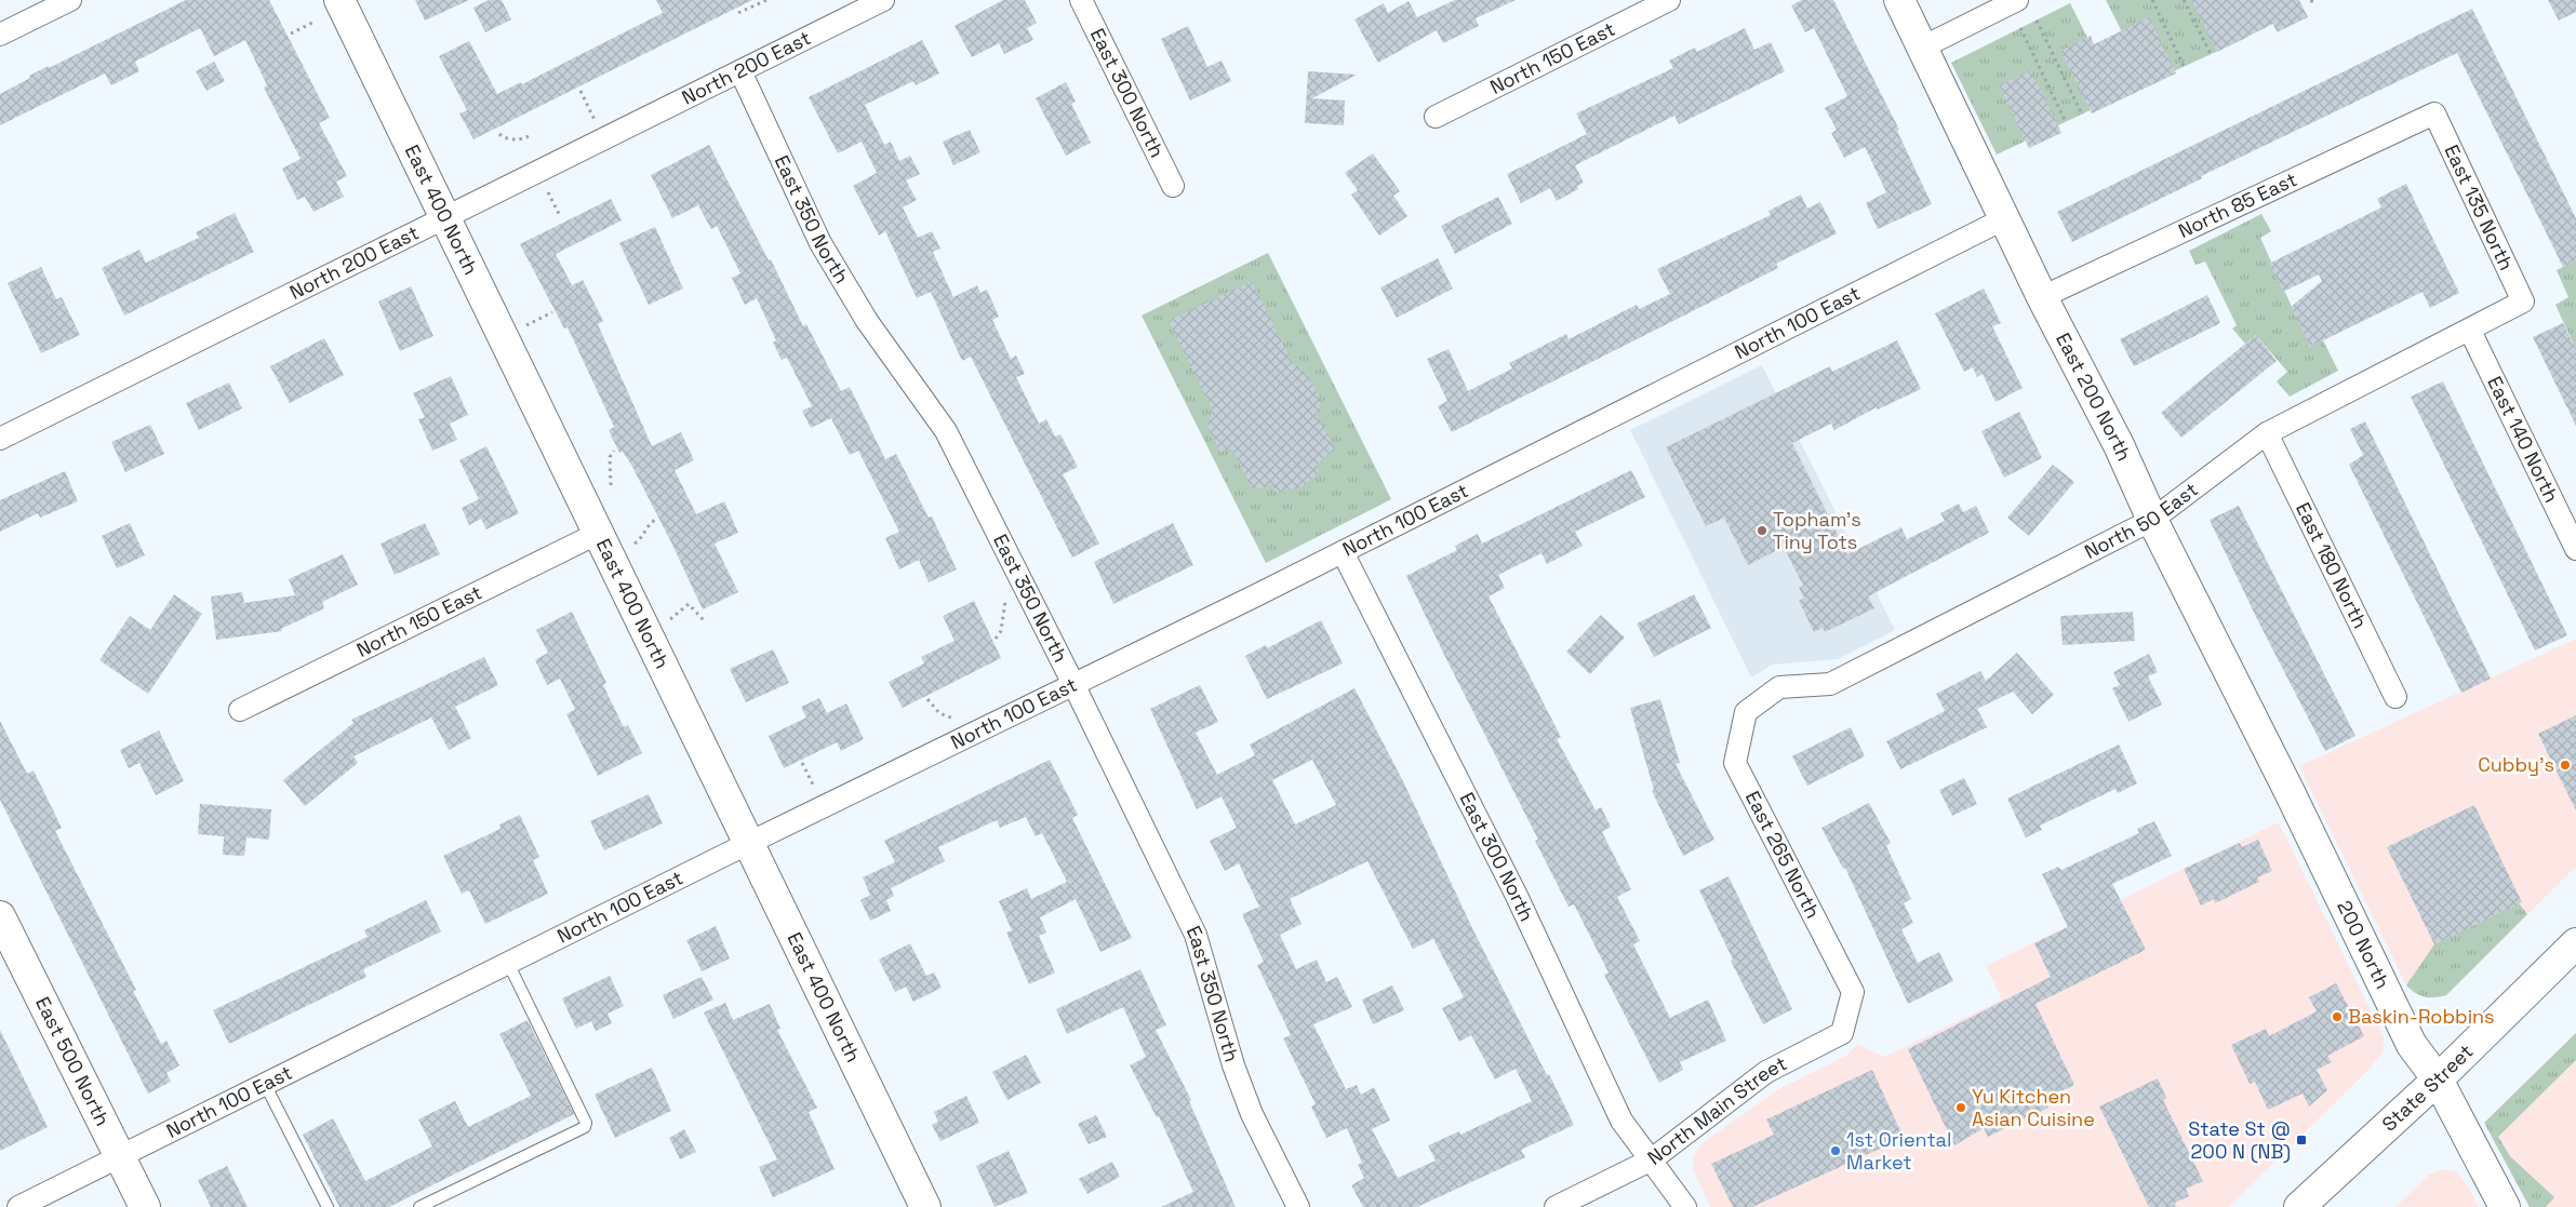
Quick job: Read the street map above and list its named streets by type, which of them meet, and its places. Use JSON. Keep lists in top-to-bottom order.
{
  "streets": {
    "main road": [
      "East 400 North",
      "East 200 North",
      "200 North",
      "East 500 North",
      "State Street"
    ],
    "street": [
      "North 150 East",
      "North 200 East",
      "East 300 North",
      "North 85 East",
      "East 135 North",
      "East 350 North",
      "North 100 East",
      "East 140 North",
      "North 50 East",
      "East 180 North",
      "East 265 North",
      "North Main Street"
    ]
  },
  "crossings": [
    ["North 150 East", "East 400 North"],
    ["North 200 East", "East 400 North"],
    ["North 200 East", "East 350 North"],
    ["East 300 North", "North 100 East"],
    ["East 300 North", "North Main Street"],
    ["North 85 East", "East 135 North"],
    ["North 85 East", "East 200 North"],
    ["East 135 North", "North 50 East"],
    ["East 400 North", "North 100 East"],
    ["East 350 North", "North 100 East"],
    ["North 100 East", "East 200 North"],
    ["North 100 East", "East 500 North"],
    ["East 200 North", "North 50 East"],
    ["East 200 North", "200 North"],
    ["East 140 North", "North 50 East"],
    ["North 50 East", "East 180 North"],
    ["North 50 East", "East 265 North"],
    ["East 265 North", "North Main Street"],
    ["200 North", "State Street"]
  ],
  "places": {
    "other": [
      "Topham's Tiny Tots",
      "Cubby's",
      "Baskin-Robbins",
      "Yu Kitchen Asian Cuisine",
      "1st Oriental Market"
    ],
    "transit": ["State St @ 200 N (NB)"]
  }
}
